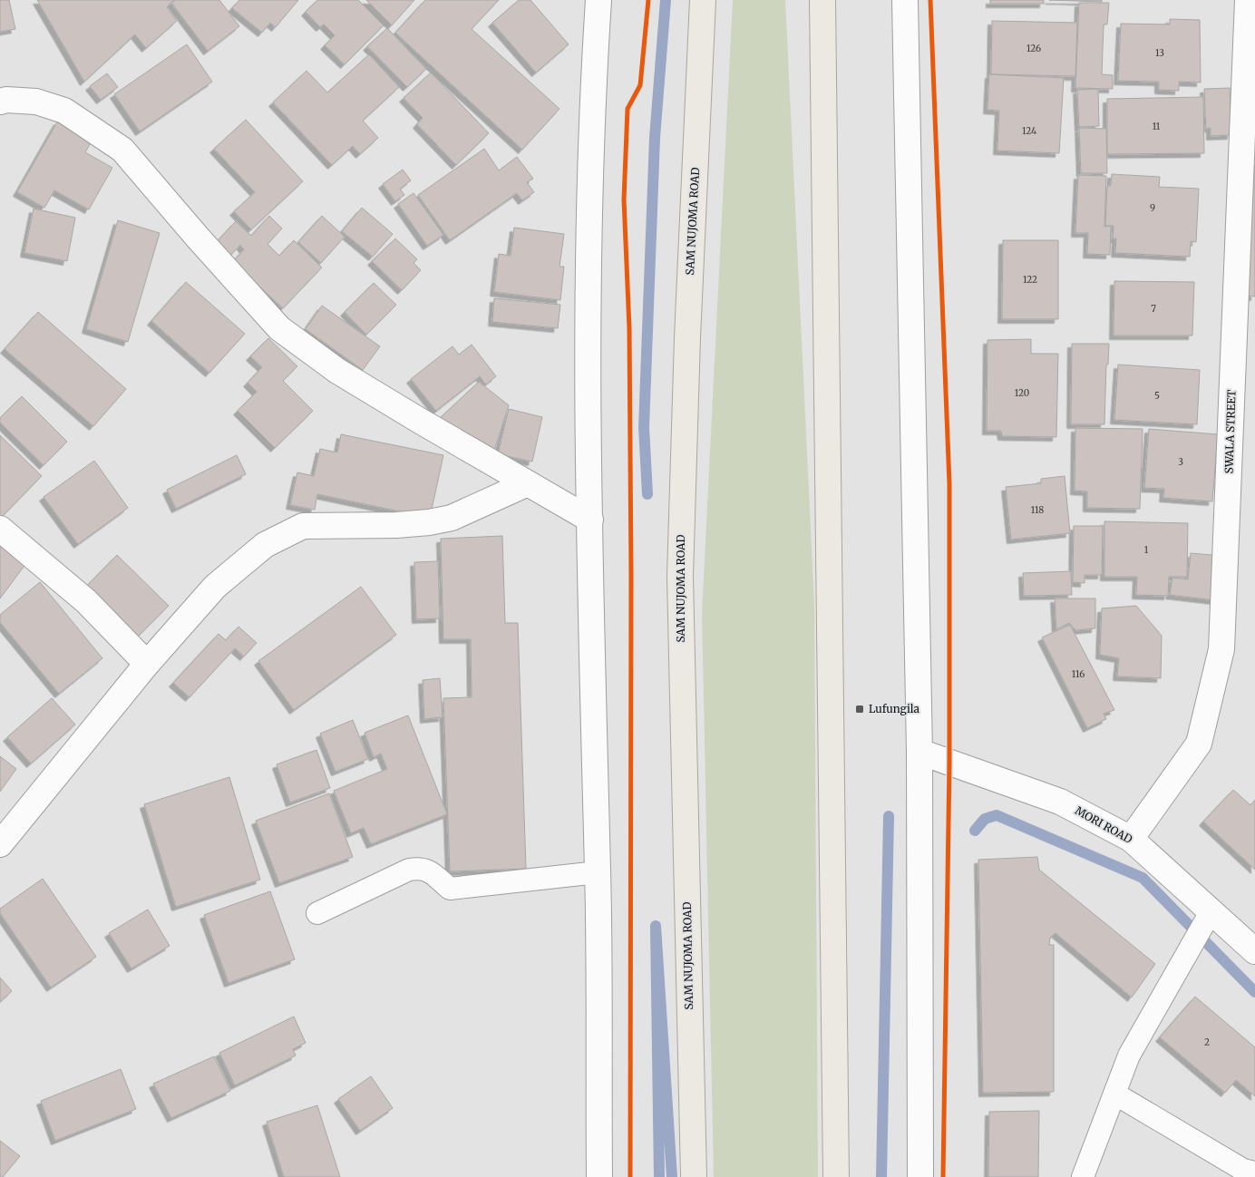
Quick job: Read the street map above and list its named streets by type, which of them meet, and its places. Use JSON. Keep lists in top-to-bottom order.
{
  "streets": {
    "main road": ["SAM NUJOMA ROAD"],
    "street": ["SWALA STREET", "MORI ROAD"]
  },
  "crossings": [
    ["SWALA STREET", "MORI ROAD"]
  ],
  "places": {
    "transit": ["Lufungila"]
  },
  "house_numbers": [
    "126",
    "13",
    "11",
    "124",
    "9",
    "122",
    "7",
    "120",
    "5",
    "3",
    "118",
    "1",
    "116",
    "2"
  ]
}
